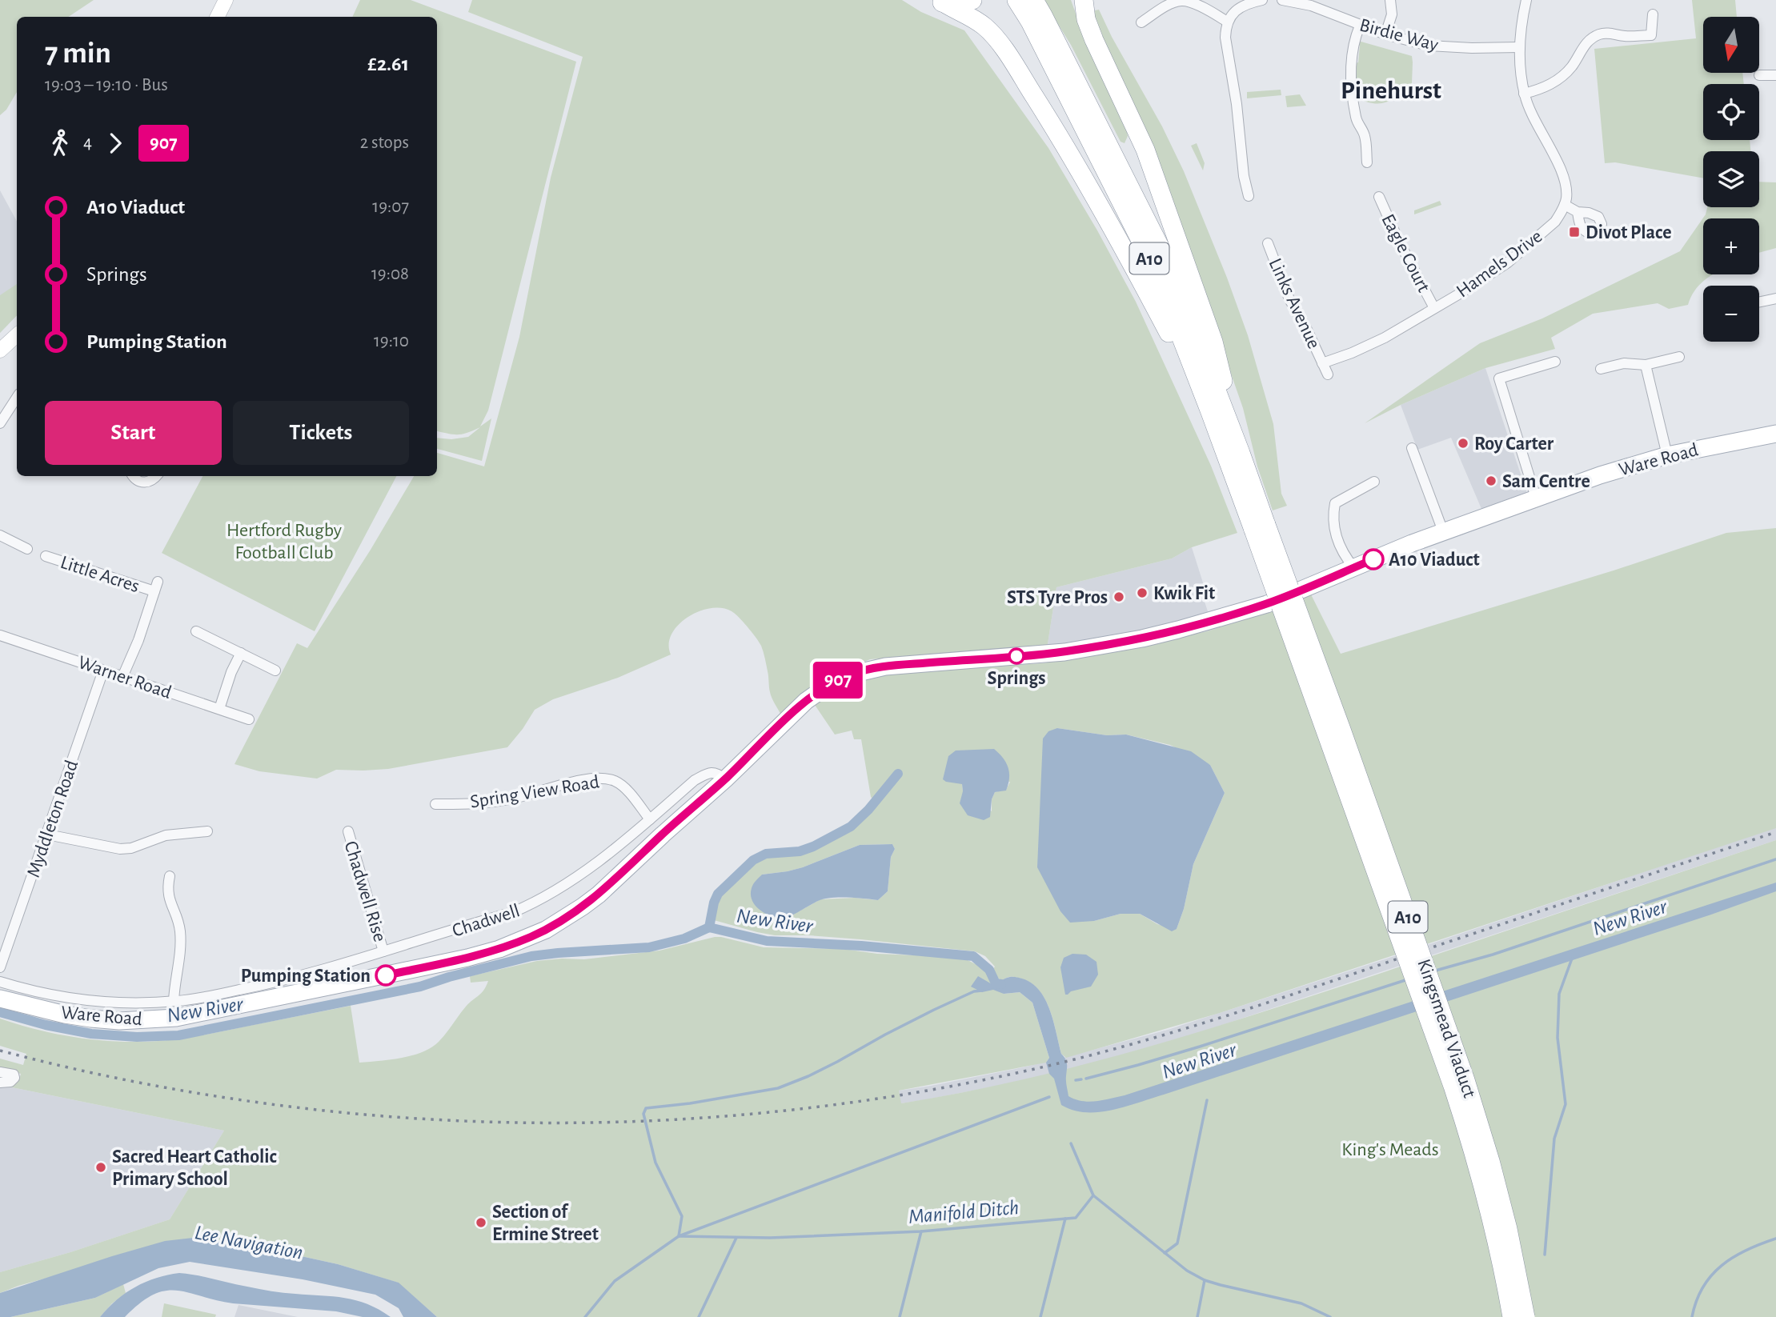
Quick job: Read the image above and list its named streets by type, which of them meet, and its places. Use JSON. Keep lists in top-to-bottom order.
{
  "streets": {
    "highway": ["A10", "Kingsmead Viaduct"],
    "main road": ["Ware Road"],
    "street": [
      "Birdie Way",
      "Eagle Court",
      "Hamels Drive",
      "Links Avenue",
      "Little Acres",
      "Warner Road",
      "Spring View Road",
      "Myddleton Road",
      "Chadwell Rise",
      "Chadwell"
    ]
  },
  "crossings": [
    ["Eagle Court", "Hamels Drive"],
    ["A10", "Kingsmead Viaduct"],
    ["Hamels Drive", "Links Avenue"],
    ["Ware Road", "Chadwell"],
    ["Little Acres", "Warner Road"],
    ["Warner Road", "Myddleton Road"],
    ["Spring View Road", "Chadwell"],
    ["Chadwell Rise", "Chadwell"]
  ],
  "districts": ["Pinehurst"],
  "water": ["New River", "Manifold Ditch", "Lee Navigation"],
  "parks": ["Hertford Rugby Football Club", "King's Meads"],
  "places": {
    "transit": ["Divot Place"],
    "other": [
      "Roy Carter",
      "Sam Centre",
      "A10 Viaduct",
      "Kwik Fit",
      "STS Tyre Pros",
      "Springs",
      "Pumping Station",
      "Sacred Heart Catholic Primary School",
      "Section of Ermine Street"
    ]
  },
  "lines": ["bus line 907"],
  "north": "bottom",
  "page": {
    "on_map": "907",
    "map_buttons": ["+", "−"],
    "heading": ["7 min", "19:03 – 19:10 · Bus", "£2.61"],
    "legs": ["4", "907", "2 stops"],
    "list": [
      {
        "name": "A10 Viaduct",
        "value": "19:07"
      },
      {
        "name": "Springs",
        "value": "19:08"
      },
      {
        "name": "Pumping Station",
        "value": "19:10"
      }
    ],
    "buttons": ["Start", "Tickets"]
  }
}
